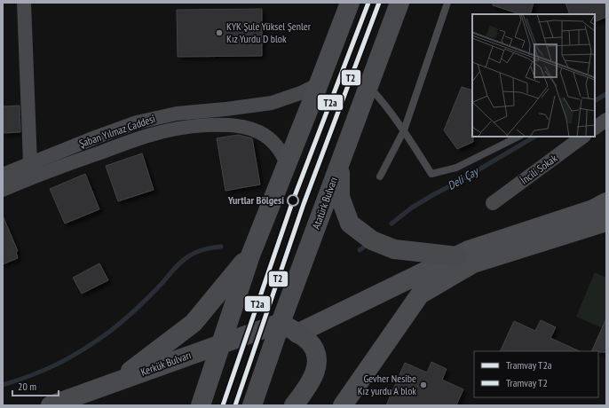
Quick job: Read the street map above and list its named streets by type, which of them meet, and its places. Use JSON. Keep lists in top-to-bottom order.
{
  "streets": {
    "main road": ["Atatürk Bulvarı", "Kerkük Bulvarı"],
    "street": ["Şaban Yılmaz Caddesi", "İncili Sokak"]
  },
  "crossings": [
    ["Atatürk Bulvarı", "Kerkük Bulvarı"]
  ],
  "water": ["Deli Çay"],
  "places": ["KYK Şule Yüksel Şenler Kız Yurdu D blok", "Yurtlar Bölgesi", "Gevher Nesibe Kız yurdu A blok"],
  "lines": ["tram line T2a", "tram line T2"],
  "legend": ["Tramvay T2a", "Tramvay T2"],
  "scale_bar": "20 m"
}
